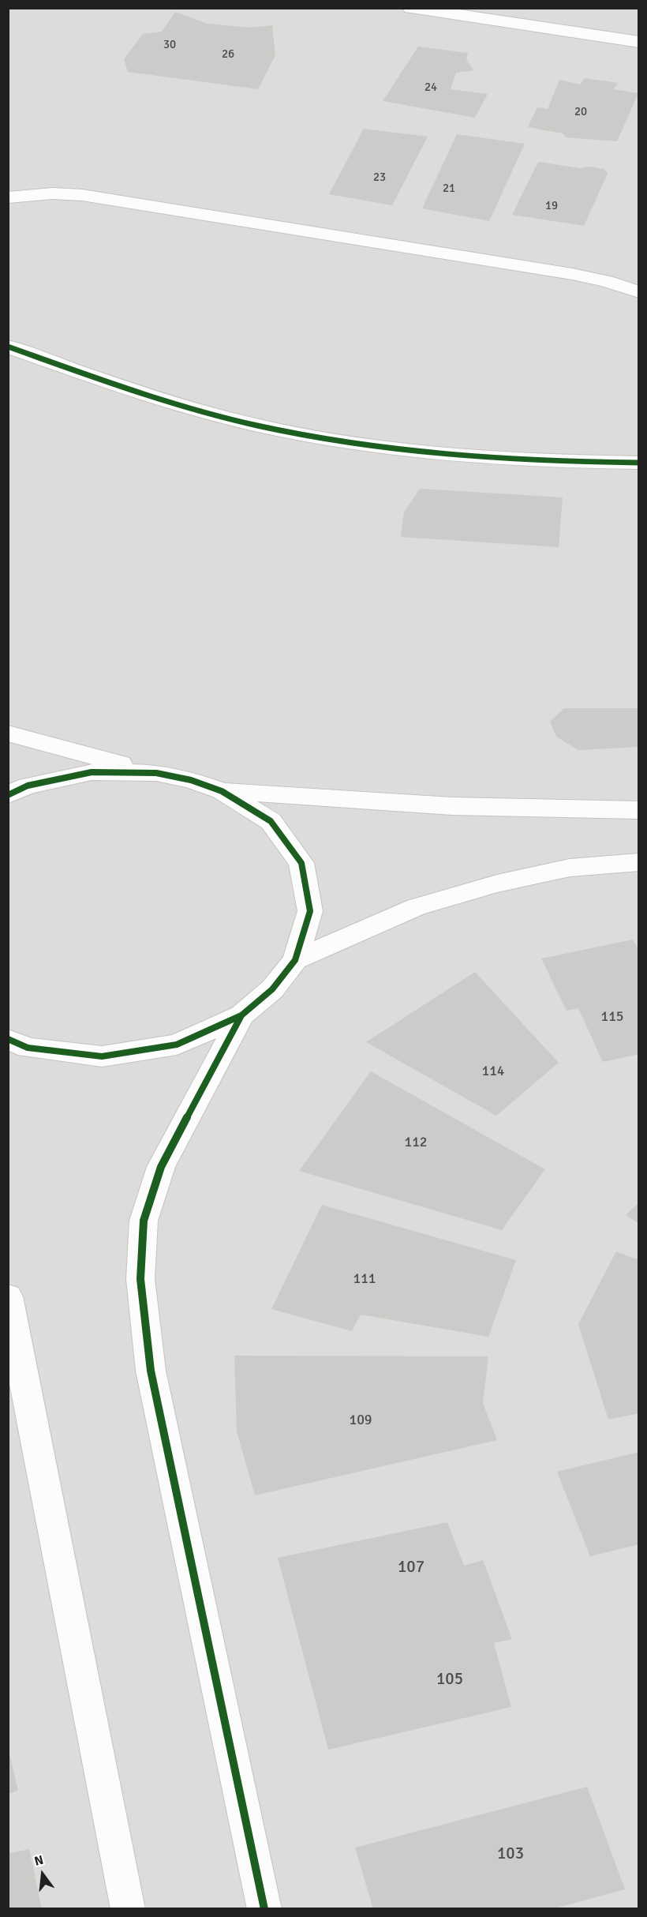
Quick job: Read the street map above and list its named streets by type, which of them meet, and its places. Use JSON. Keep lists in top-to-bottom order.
{
  "house_numbers": [
    "30",
    "26",
    "24",
    "20",
    "23",
    "21",
    "19",
    "115",
    "114",
    "112",
    "111",
    "109",
    "107",
    "105",
    "103"
  ],
  "north": "top"
}
